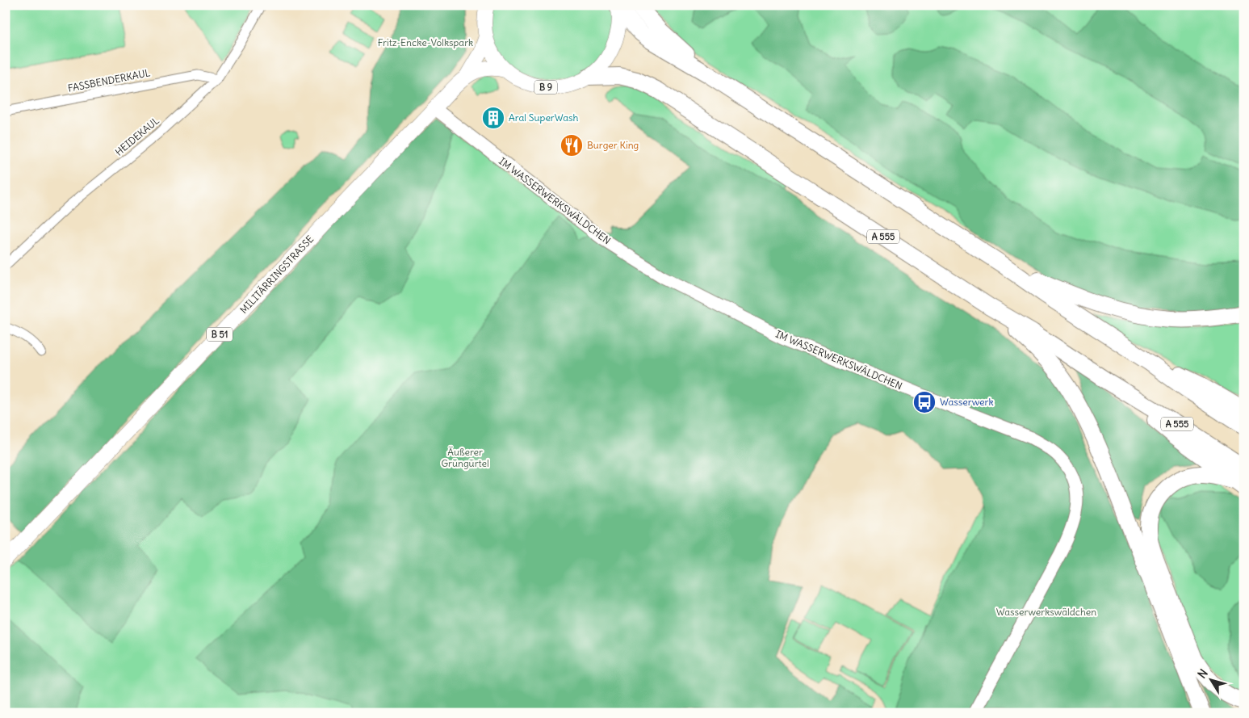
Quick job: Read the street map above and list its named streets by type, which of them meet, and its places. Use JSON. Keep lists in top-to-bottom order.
{
  "streets": {
    "highway": ["A 555"],
    "main road": ["B 9", "MILITÄRRINGSTRASSE", "B 51"],
    "street": ["FASSBENDERKAUL", "HEIDEKAUL", "IM WASSERWERKSWÄLDCHEN"]
  },
  "crossings": [
    ["FASSBENDERKAUL", "HEIDEKAUL"],
    ["B 9", "A 555"],
    ["B 9", "MILITÄRRINGSTRASSE"],
    ["IM WASSERWERKSWÄLDCHEN", "MILITÄRRINGSTRASSE"]
  ],
  "parks": ["Fritz-Encke-Volkspark", "Äußerer Grüngürtel", "Wasserwerkswäldchen"],
  "places": {
    "building": ["Aral SuperWash"],
    "restaurant": ["Burger King"],
    "bus stop": ["Wasserwerk"]
  },
  "north": "top left"
}
